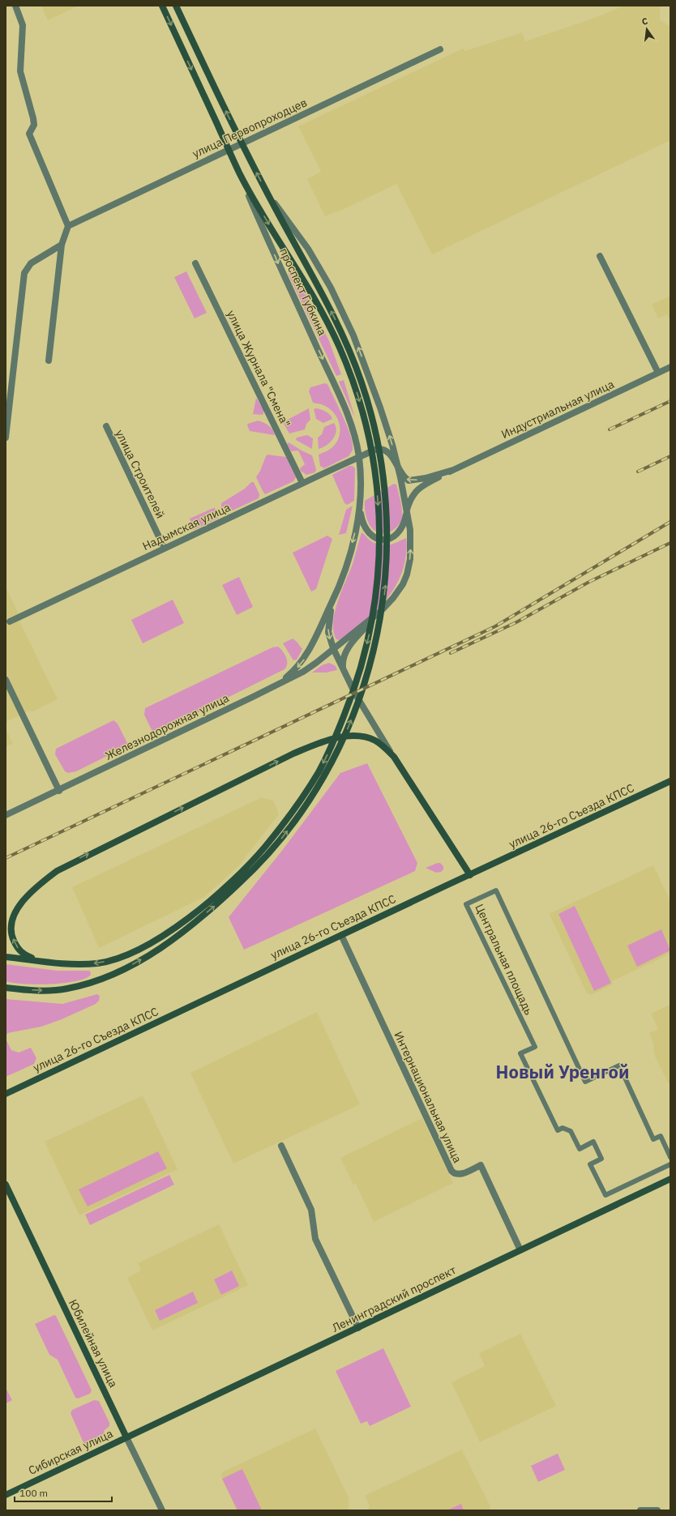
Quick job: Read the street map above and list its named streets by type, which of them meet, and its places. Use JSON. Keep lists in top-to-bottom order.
{
  "streets": {
    "main road": [
      "проспект Губкина",
      "улица 26-го Съезда КПСС",
      "Ленинградский проспект",
      "Юбилейная улица",
      "Сибирская улица"
    ],
    "street": [
      "улица Первопроходцев",
      "улица Журнала \"Смена\"",
      "Индустриальная улица",
      "улица Строителей",
      "Надымская улица",
      "Железнодорожная улица",
      "Центральная площадь",
      "Интернациональная улица"
    ]
  },
  "crossings": [
    ["улица Первопроходцев", "проспект Губкина"],
    ["проспект Губкина", "Индустриальная улица"],
    ["проспект Губкина", "Надымская улица"],
    ["проспект Губкина", "Железнодорожная улица"],
    ["улица Журнала \"Смена\"", "Надымская улица"],
    ["Индустриальная улица", "Надымская улица"],
    ["улица Строителей", "Надымская улица"],
    ["улица 26-го Съезда КПСС", "Интернациональная улица"],
    ["Интернациональная улица", "Ленинградский проспект"],
    ["Ленинградский проспект", "Юбилейная улица"],
    ["Ленинградский проспект", "Сибирская улица"],
    ["Юбилейная улица", "Сибирская улица"]
  ],
  "districts": ["Новый Уренгой"],
  "scale_bar": "100 m",
  "north": "top"
}
